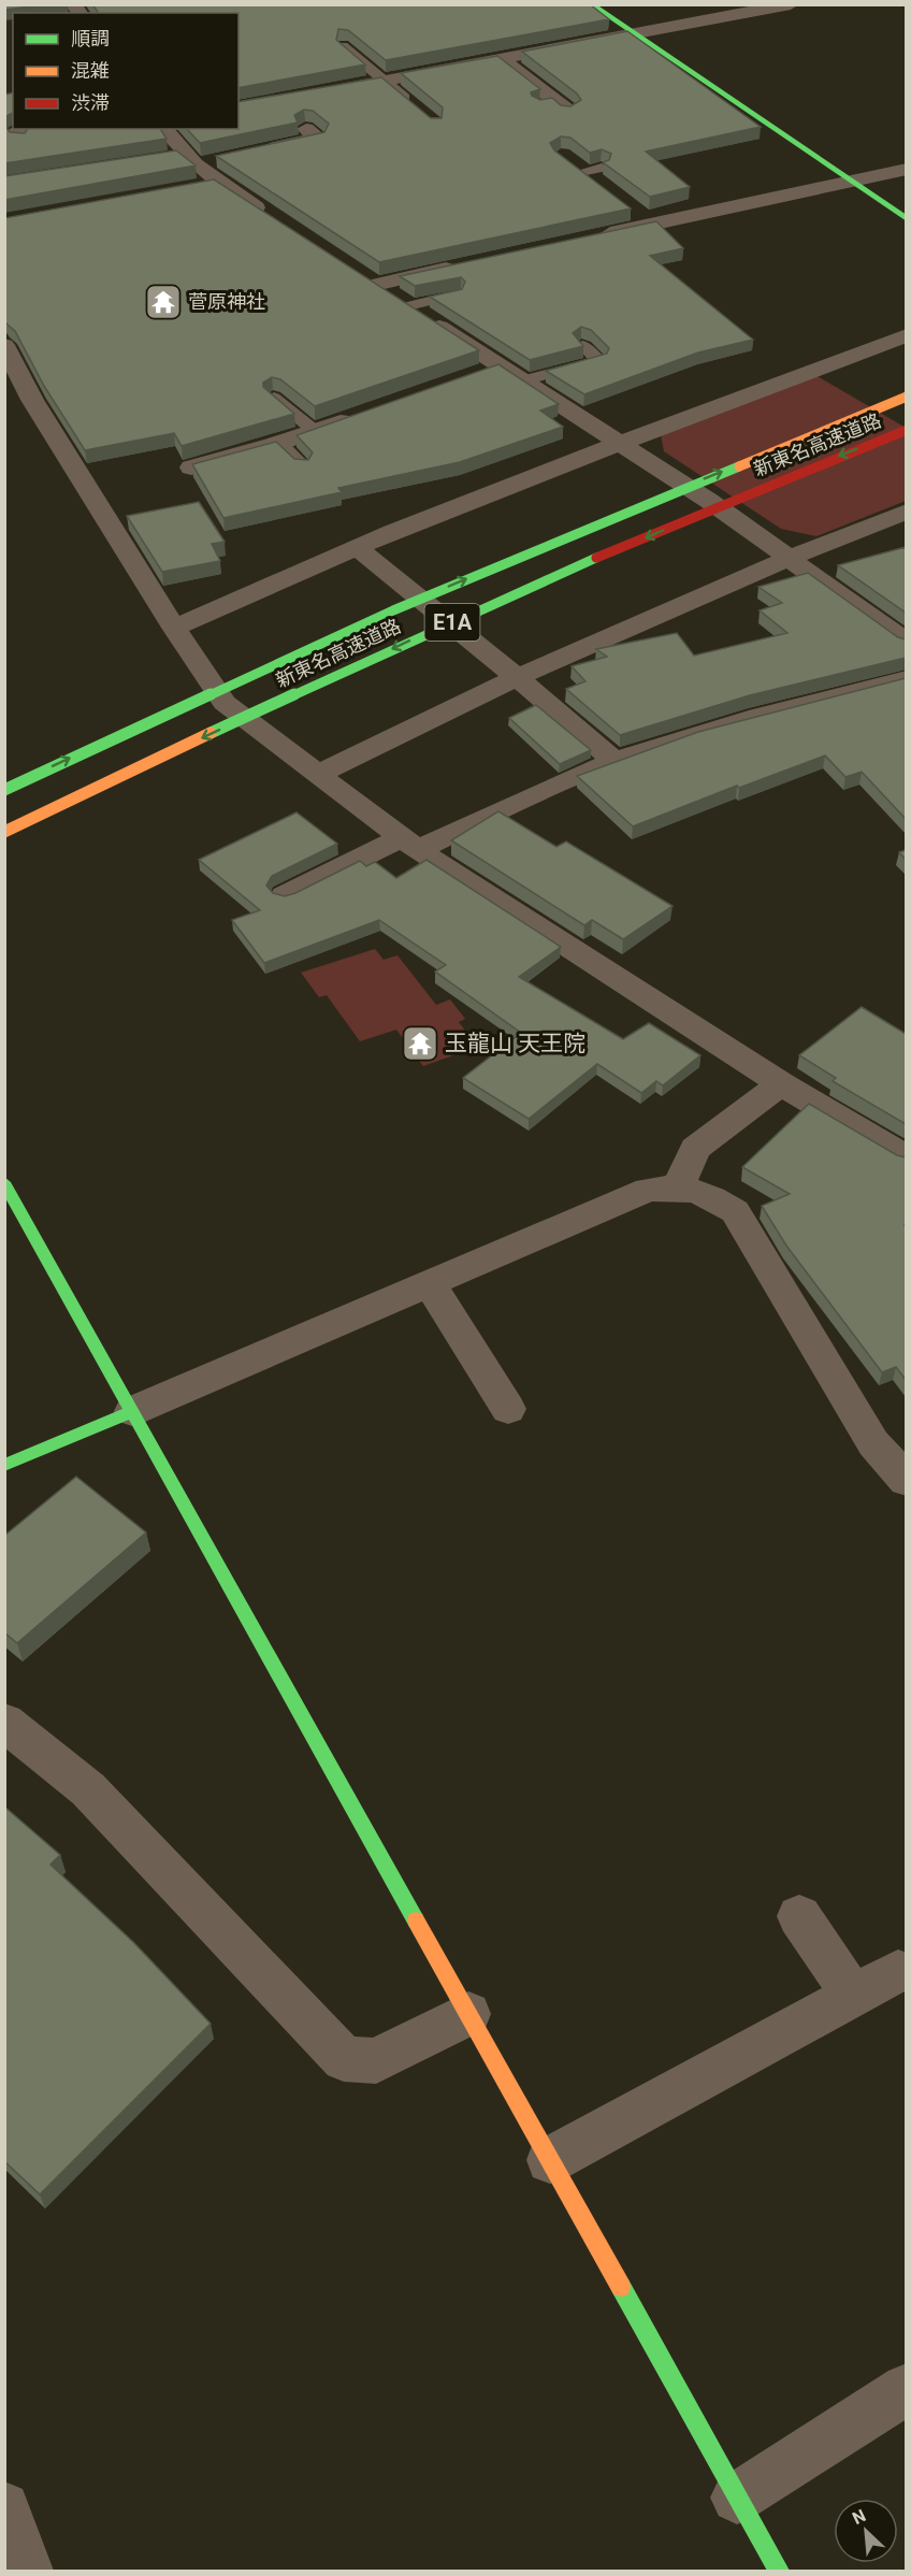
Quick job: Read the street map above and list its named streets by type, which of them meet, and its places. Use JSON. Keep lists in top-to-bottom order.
{
  "streets": {
    "main road": ["新東名高速道路", "E1A"]
  },
  "places": {
    "temple": ["菅原神社", "玉龍山 天王院"]
  },
  "legend": ["順調", "混雑", "渋滞"],
  "north": "top left"
}
